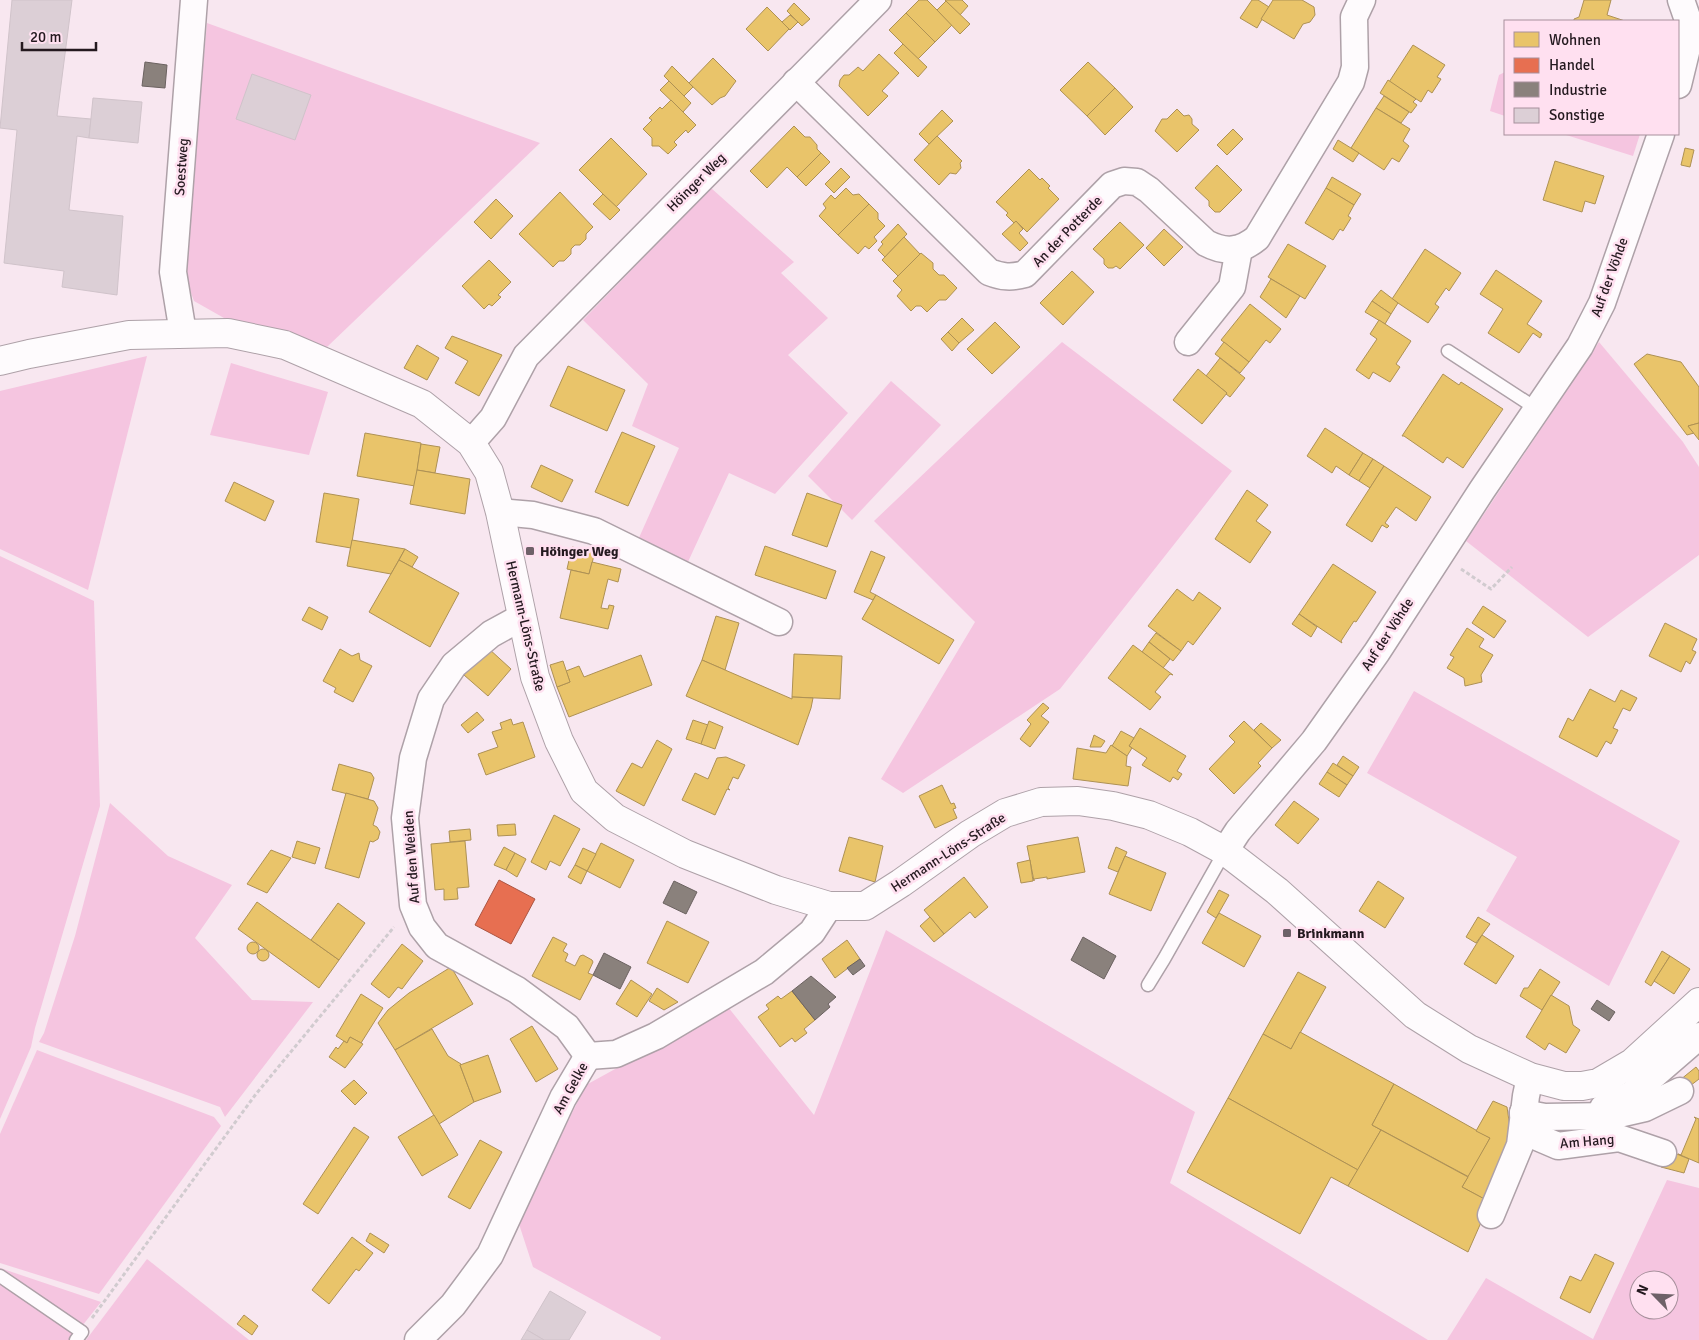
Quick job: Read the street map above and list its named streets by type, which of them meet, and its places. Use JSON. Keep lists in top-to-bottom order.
{
  "streets": {
    "street": [
      "Soestweg",
      "Höinger Weg",
      "An der Potterde",
      "Auf der Vöhde",
      "Hermann-Löns-Straße",
      "Auf den Weiden",
      "Am Gelke",
      "Am Hang"
    ]
  },
  "crossings": [
    ["Soestweg", "Hermann-Löns-Straße"],
    ["Höinger Weg", "An der Potterde"],
    ["Höinger Weg", "Hermann-Löns-Straße"],
    ["Auf der Vöhde", "Hermann-Löns-Straße"],
    ["Hermann-Löns-Straße", "Auf den Weiden"],
    ["Hermann-Löns-Straße", "Am Gelke"],
    ["Auf den Weiden", "Am Gelke"]
  ],
  "places": {
    "transit": ["Höinger Weg", "Brinkmann"]
  },
  "legend": [
    "Wohnen",
    "Handel",
    "Industrie",
    "Sonstige"
  ],
  "scale_bar": "20 m",
  "north": "top left"
}
